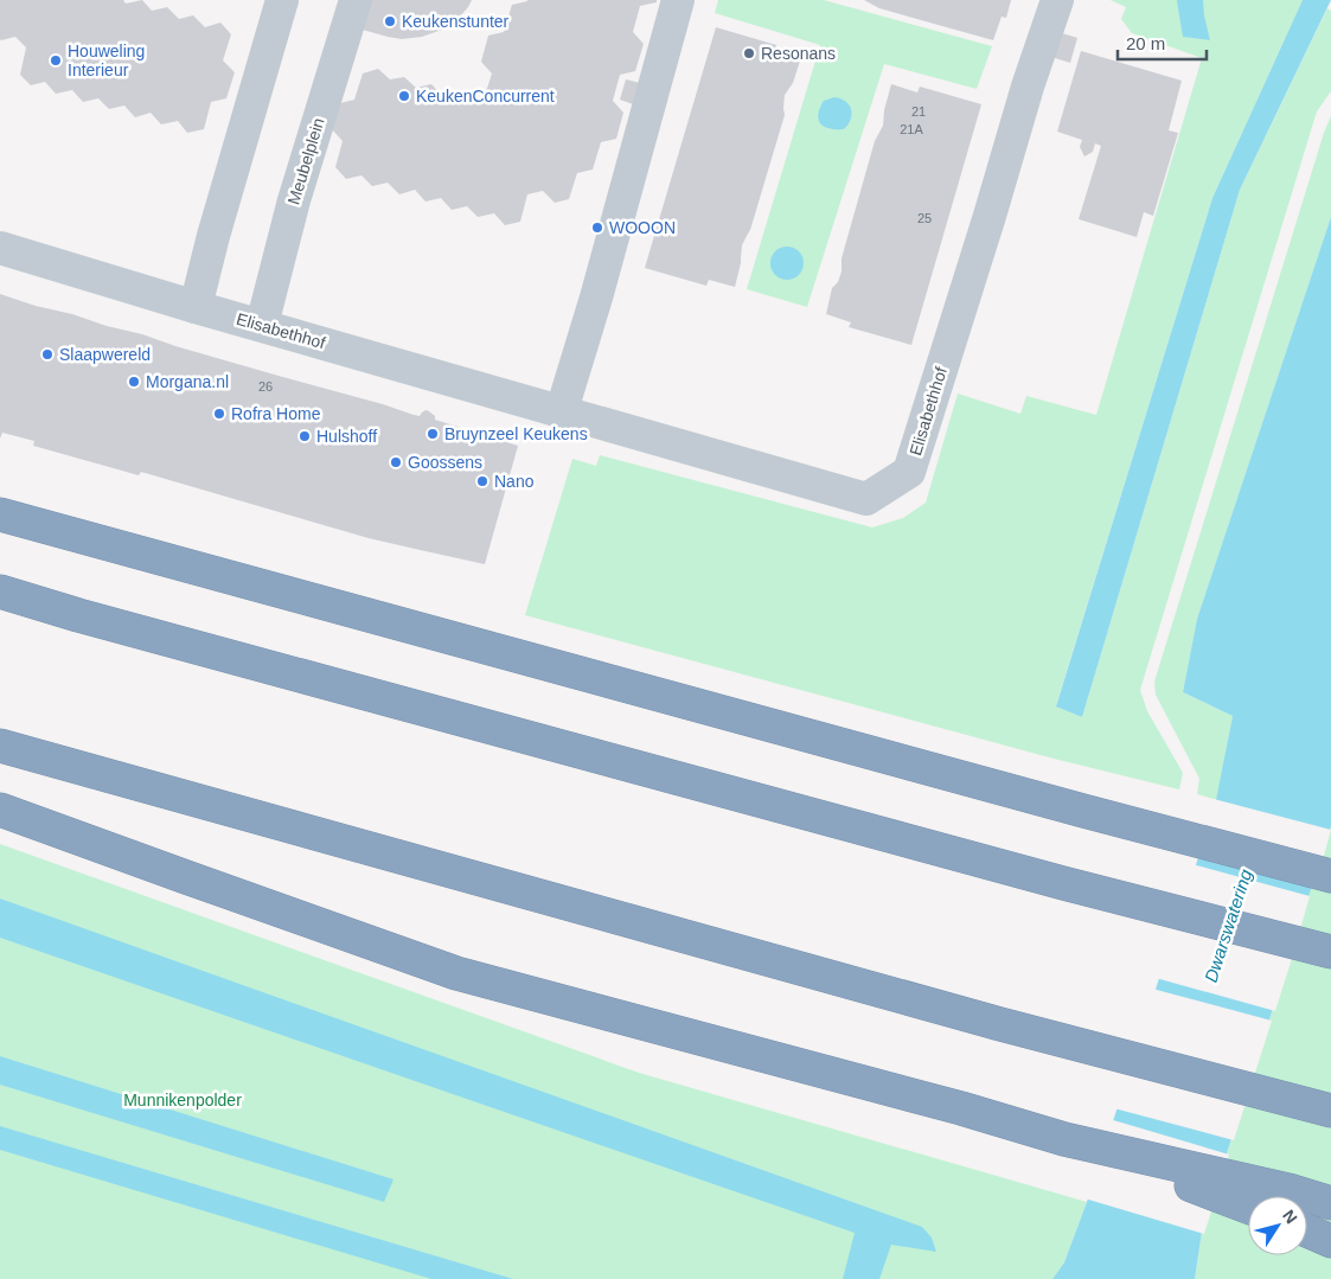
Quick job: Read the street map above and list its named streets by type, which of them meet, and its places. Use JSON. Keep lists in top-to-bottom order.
{
  "streets": {
    "street": ["Meubelplein", "Elisabethhof"]
  },
  "crossings": [
    ["Meubelplein", "Elisabethhof"]
  ],
  "water": ["Dwarswatering"],
  "parks": ["Munnikenpolder"],
  "places": [
    "Keukenstunter",
    "Resonans",
    "Houweling Interieur",
    "KeukenConcurrent",
    "WOOON",
    "Slaapwereld",
    "Morgana.nl",
    "Rofra Home",
    "Bruynzeel Keukens",
    "Hulshoff",
    "Goossens",
    "Nano"
  ],
  "house_numbers": [
    "21",
    "21A",
    "25",
    "26"
  ],
  "scale_bar": "20 m",
  "north": "top right"
}
